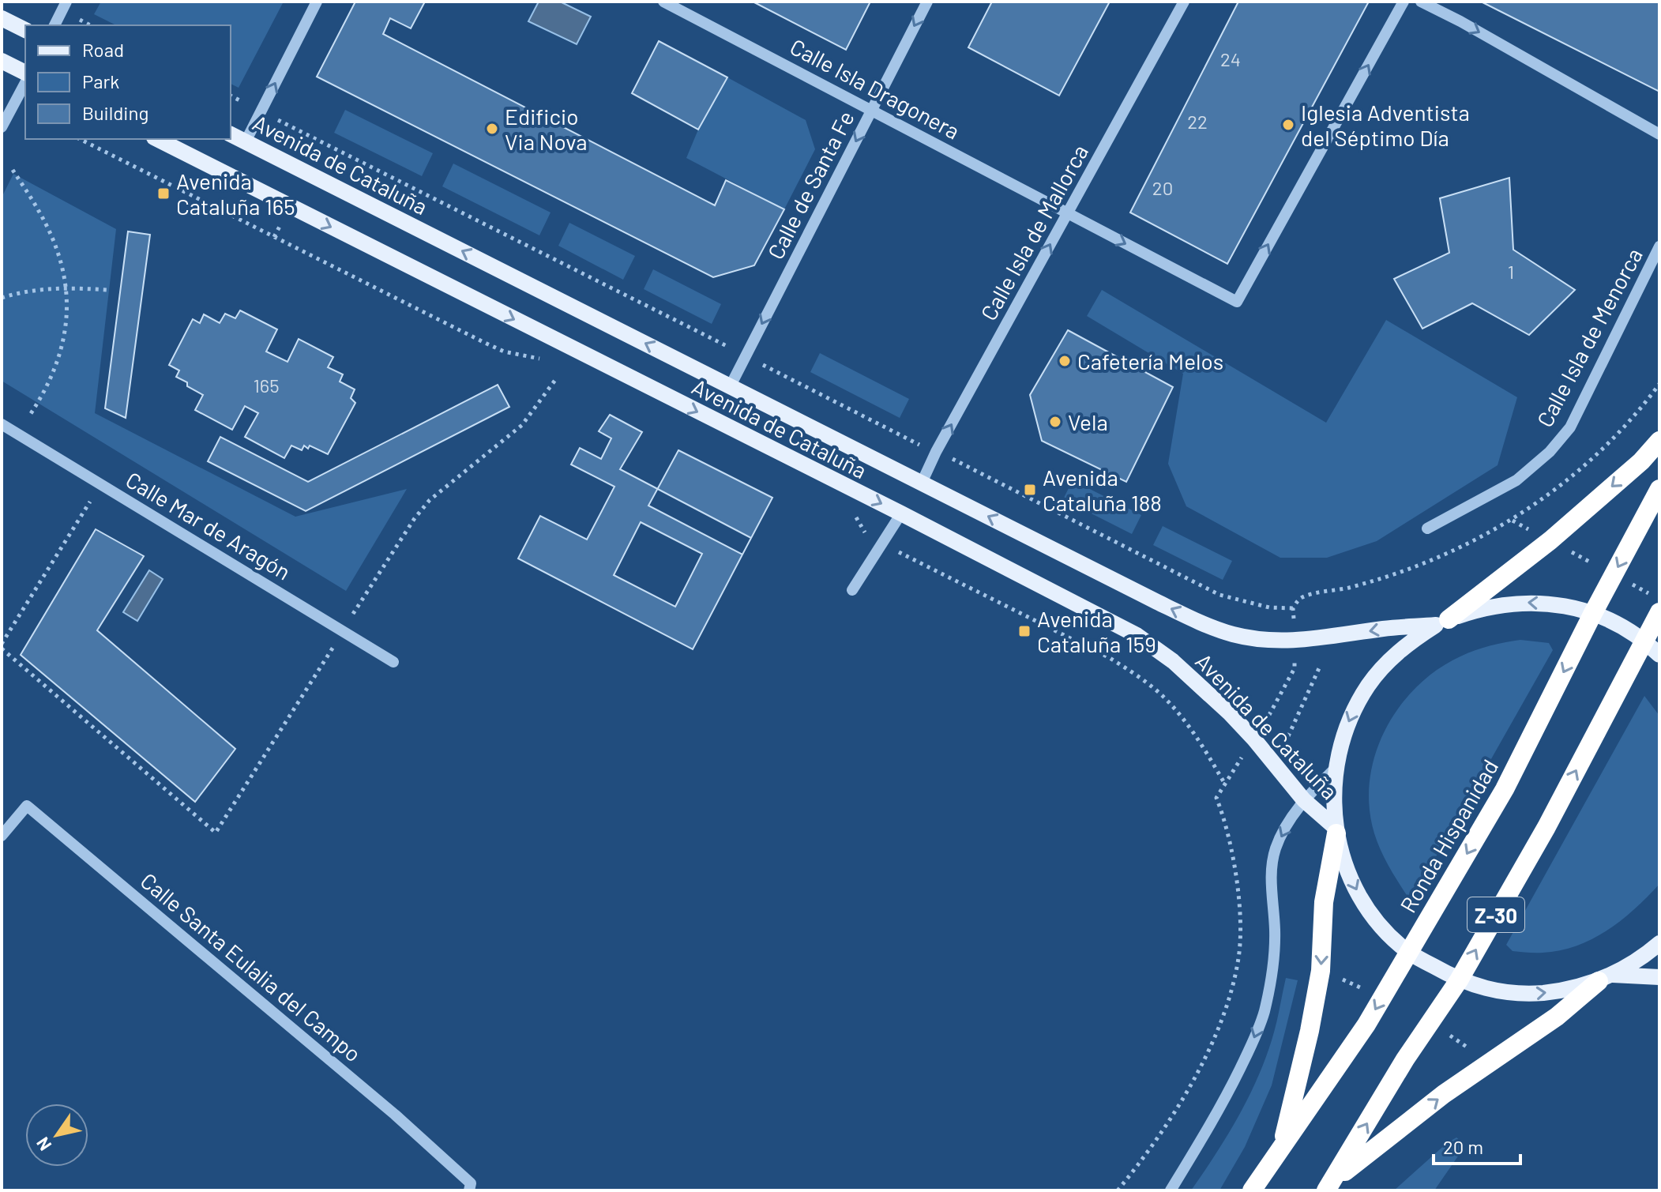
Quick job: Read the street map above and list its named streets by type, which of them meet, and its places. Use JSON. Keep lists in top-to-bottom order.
{
  "streets": {
    "highway": ["Ronda Hispanidad", "Z-30"],
    "main road": ["Avenida de Cataluña"],
    "street": [
      "Calle Isla Dragonera",
      "Calle de Santa Fe",
      "Calle Isla de Mallorca",
      "Calle Isla de Menorca",
      "Calle Mar de Aragón",
      "Calle Santa Eulalia del Campo"
    ]
  },
  "crossings": [
    ["Calle Isla Dragonera", "Calle de Santa Fe"],
    ["Calle Isla Dragonera", "Calle Isla de Mallorca"],
    ["Avenida de Cataluña", "Calle de Santa Fe"],
    ["Avenida de Cataluña", "Calle Isla de Mallorca"],
    ["Avenida de Cataluña", "Ronda Hispanidad"],
    ["Avenida de Cataluña", "Z-30"]
  ],
  "one_way": ["Calle de Santa Fe", "Calle Isla de Mallorca"],
  "places": {
    "other": [
      "Iglesia Adventista del Séptimo Día",
      "Edificio Via Nova",
      "Cafetería Melos",
      "Vela"
    ],
    "transit": ["Avenida Cataluña 165", "Avenida Cataluña 188", "Avenida Cataluña 159"]
  },
  "house_numbers": [
    "24",
    "22",
    "20",
    "1",
    "165"
  ],
  "legend": ["Road", "Park", "Building"],
  "scale_bar": "20 m",
  "north": "bottom left"
}
